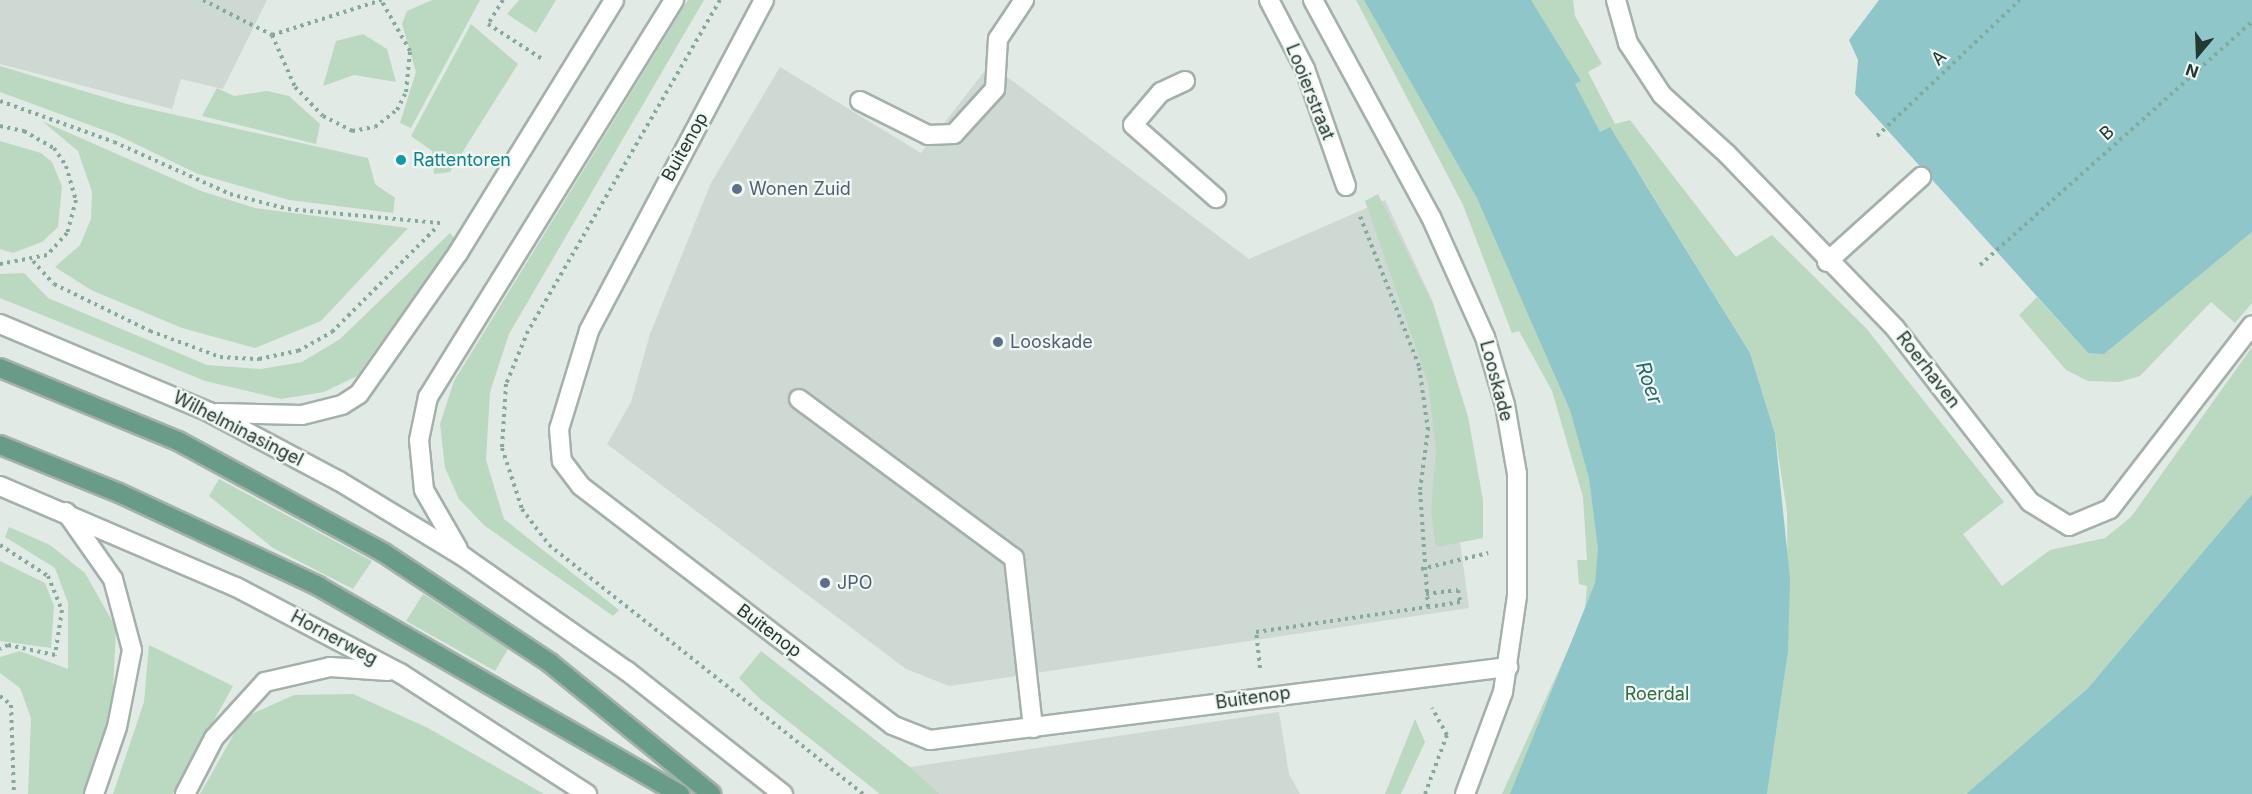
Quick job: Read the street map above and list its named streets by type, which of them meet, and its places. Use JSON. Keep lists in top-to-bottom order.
{
  "streets": {
    "main road": [
      "Looierstraat",
      "Buitenop",
      "Roerhaven",
      "Looskade",
      "Wilhelminasingel",
      "Hornerweg"
    ],
    "path": ["A", "B"]
  },
  "crossings": [
    ["Buitenop", "Looskade"]
  ],
  "water": ["Roer"],
  "parks": ["Roerdal"],
  "places": [
    "Rattentoren",
    "Wonen Zuid",
    "Looskade",
    "JPO"
  ],
  "north": "bottom"
}
